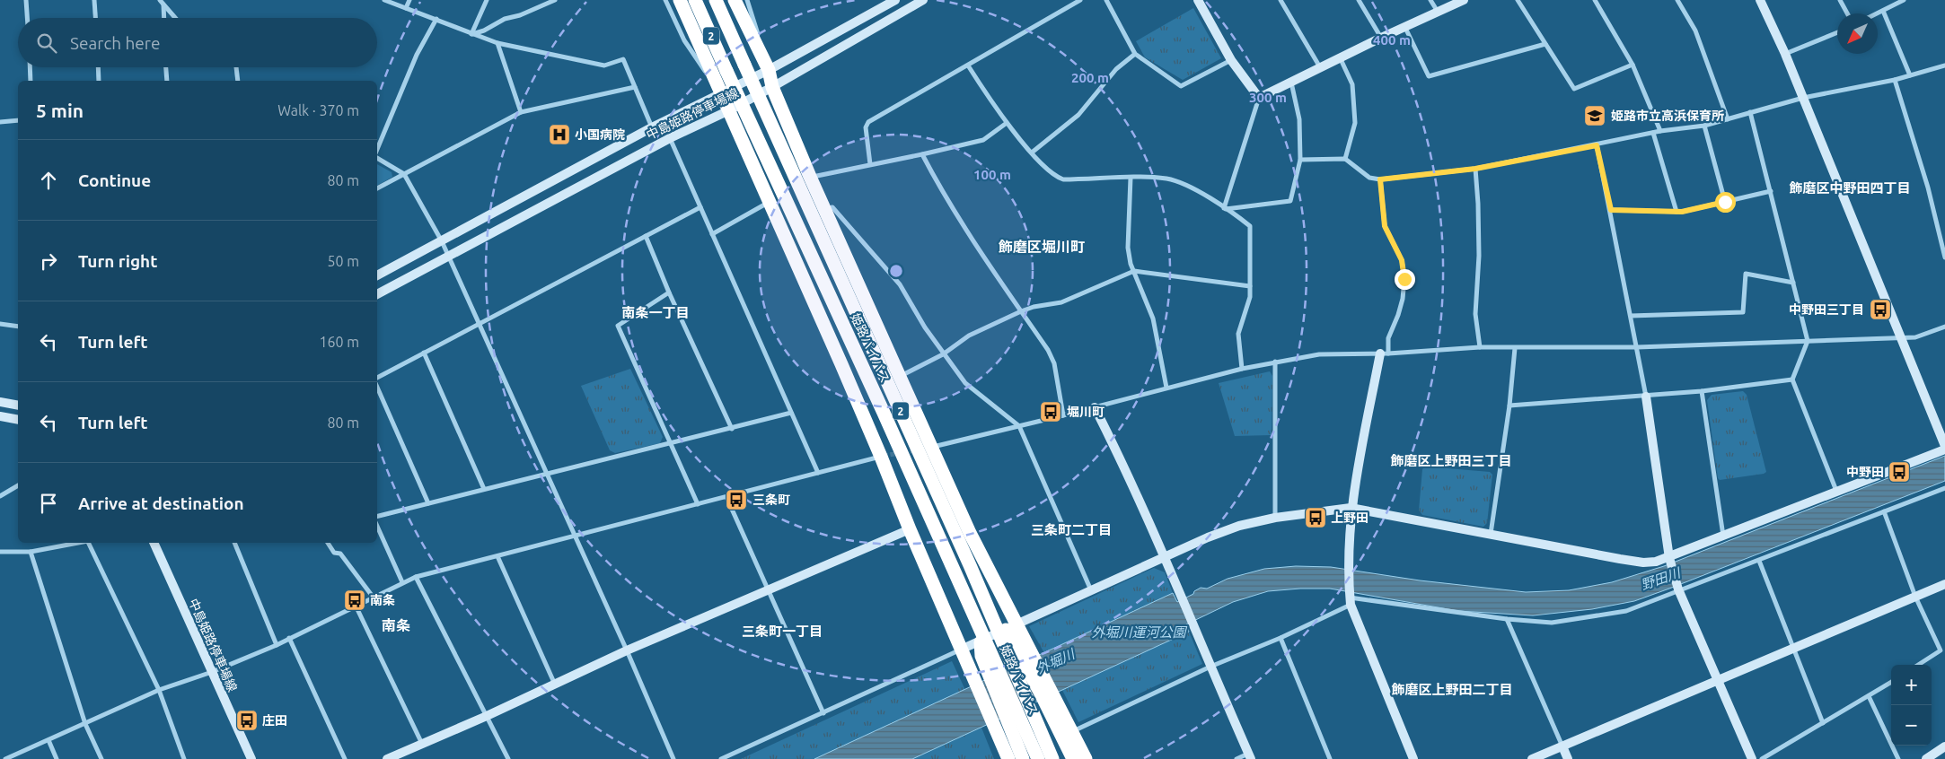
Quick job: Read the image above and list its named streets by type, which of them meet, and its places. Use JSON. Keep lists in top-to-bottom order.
{
  "streets": {
    "highway": ["2", "姫路バイパス"],
    "street": ["中島姫路停車場線"]
  },
  "districts": [
    "飾磨区中野田四丁目",
    "飾磨区堀川町",
    "南条一丁目",
    "飾磨区上野田三丁目",
    "三条町二丁目",
    "南条",
    "三条町一丁目",
    "飾磨区上野田二丁目"
  ],
  "water": ["野田川", "外堀川運河公園", "外堀川"],
  "places": {
    "school or university": ["姫路市立高浜保育所"],
    "hospital": ["小国病院"],
    "bus stop": [
      "中野田三丁目",
      "堀川町",
      "中野田",
      "三条町",
      "上野田",
      "南条",
      "庄田"
    ]
  },
  "north": "bottom left",
  "page": {
    "search": "Search here",
    "heading": ["5 min", "Walk · 370 m"],
    "list": [
      ["Continue", "80 m"],
      ["Turn right", "50 m"],
      ["Turn left", "160 m"],
      ["Turn left", "80 m"],
      "Arrive at destination"
    ],
    "map_buttons": ["+", "−"]
  },
  "rings": [
    "400 m",
    "200 m",
    "300 m",
    "100 m"
  ]
}
